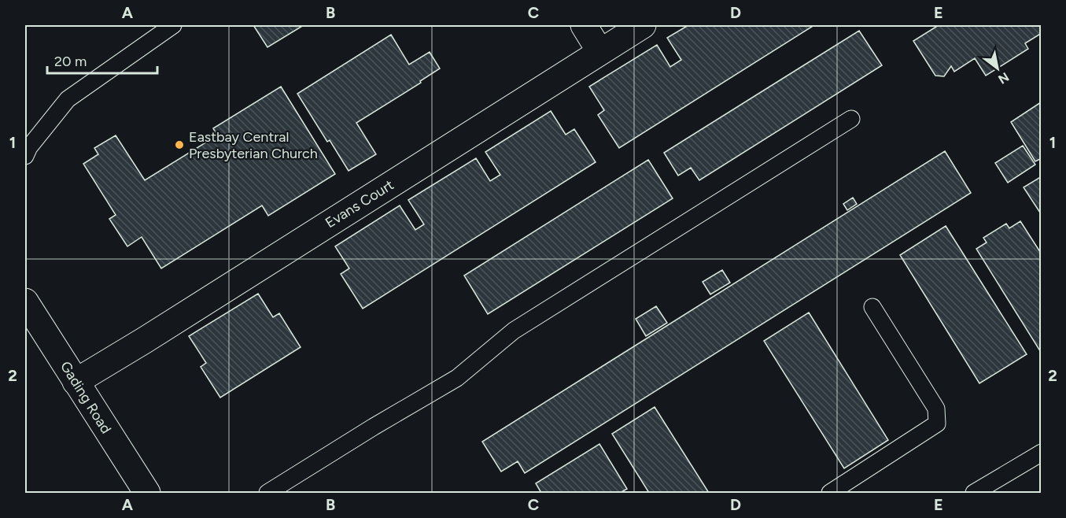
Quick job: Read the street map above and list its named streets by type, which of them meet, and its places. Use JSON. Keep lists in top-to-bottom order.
{
  "streets": {
    "street": ["Evans Court", "Gading Road"]
  },
  "crossings": [
    ["Evans Court", "Gading Road"]
  ],
  "places": ["Eastbay Central Presbyterian Church"],
  "scale_bar": "20 m",
  "north": "bottom right",
  "grid": {
    "columns": [
      "A",
      "B",
      "C",
      "D",
      "E"
    ],
    "rows": ["1", "2"]
  }
}
